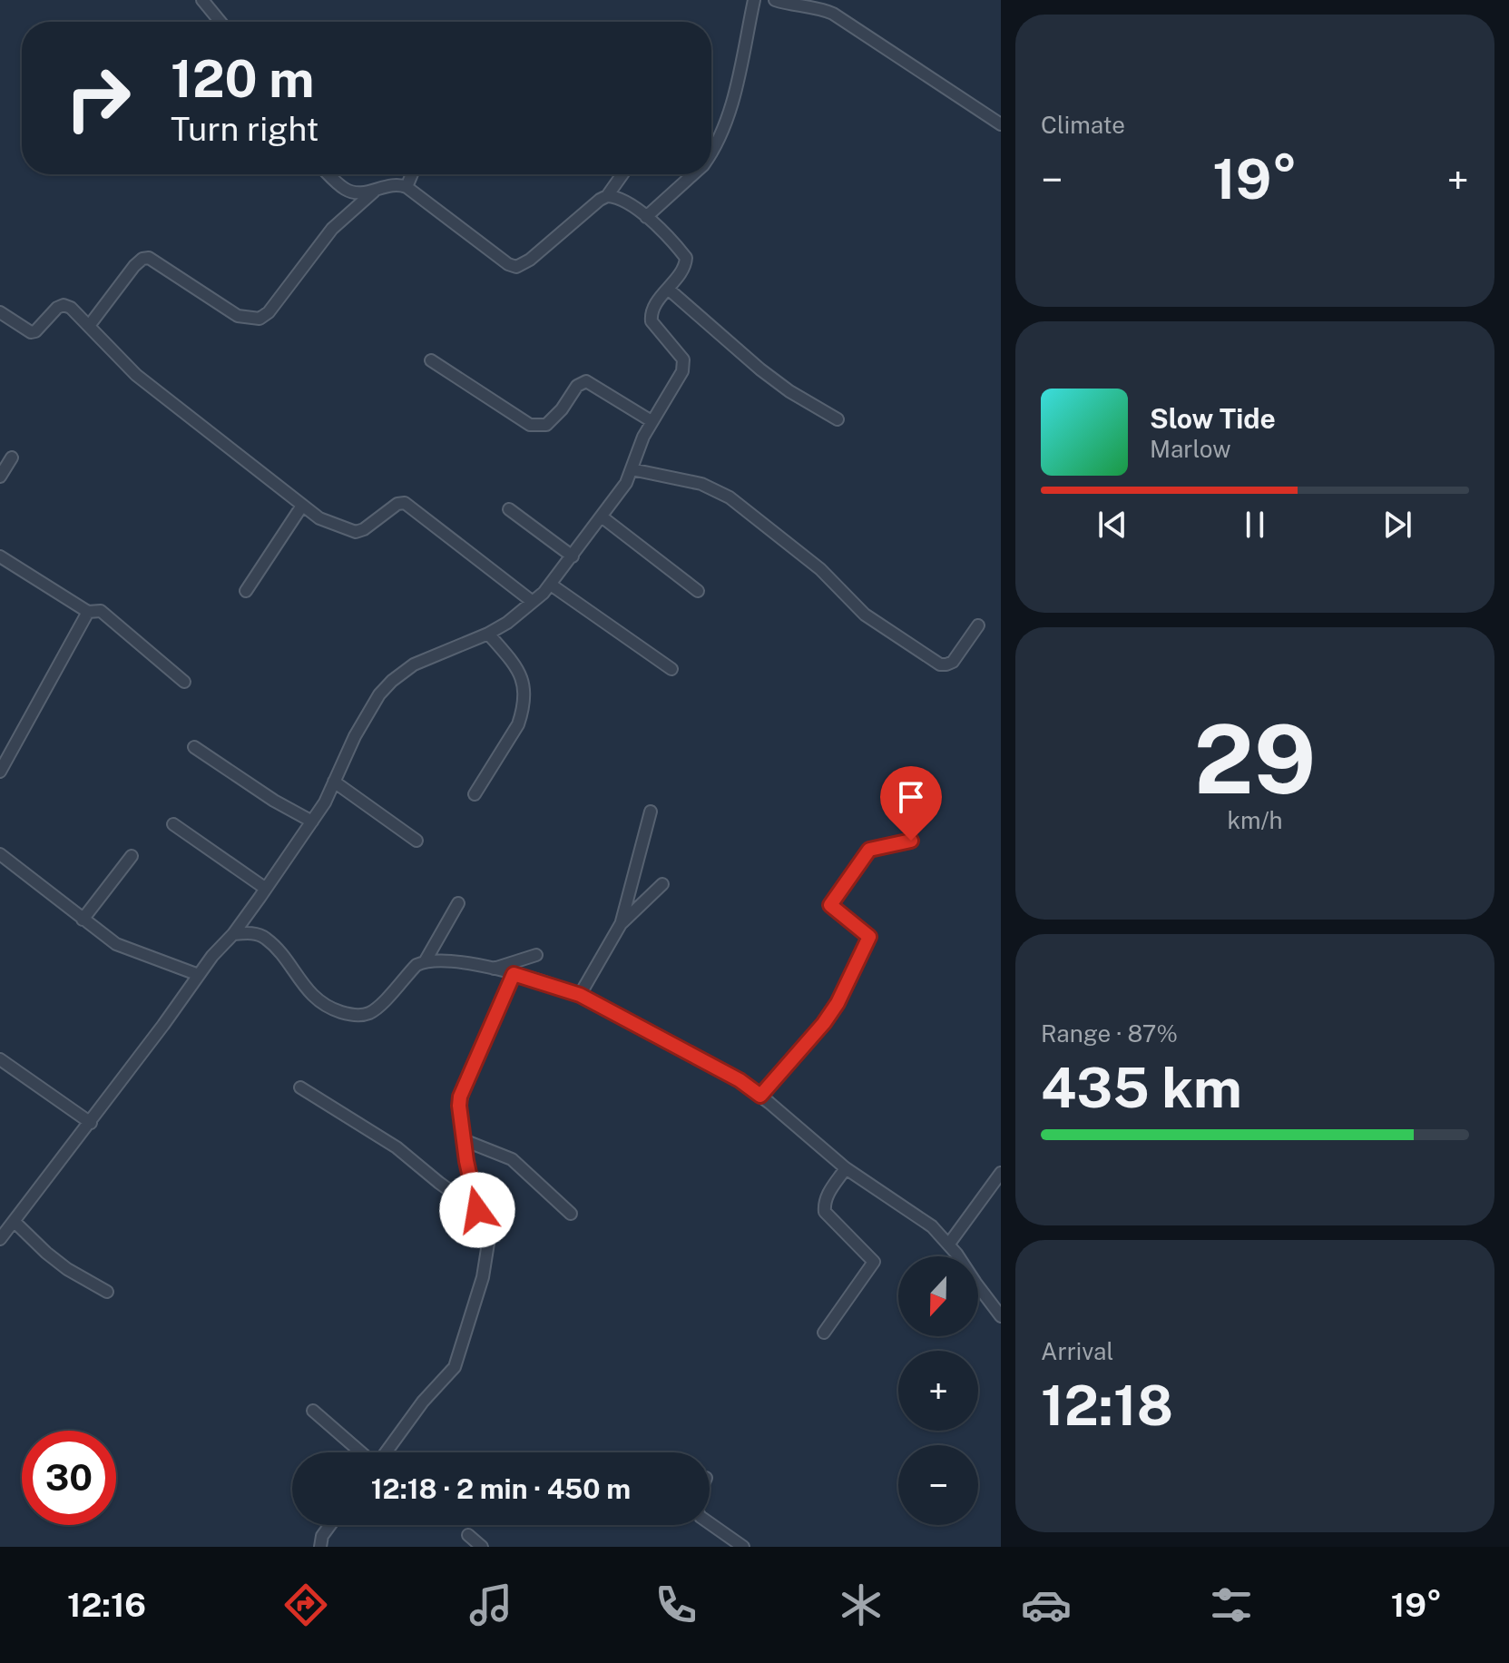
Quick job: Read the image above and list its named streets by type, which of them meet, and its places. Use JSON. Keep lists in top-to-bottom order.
{
  "north": "bottom",
  "page": {
    "tile": [
      "Climate",
      ["29", "km/h"],
      ["Range · 87%", "435 km"],
      ["Arrival", "12:18"]
    ],
    "turn": ["120 m", "Turn right"],
    "heat": ["−", "19°", "+"],
    "song": ["Slow Tide", "Marlow"],
    "map_buttons": ["+", "−"],
    "limit": "30",
    "trip": "12:18 · 2 min · 450 m",
    "tabs": ["12:16", "19°"]
  }
}
